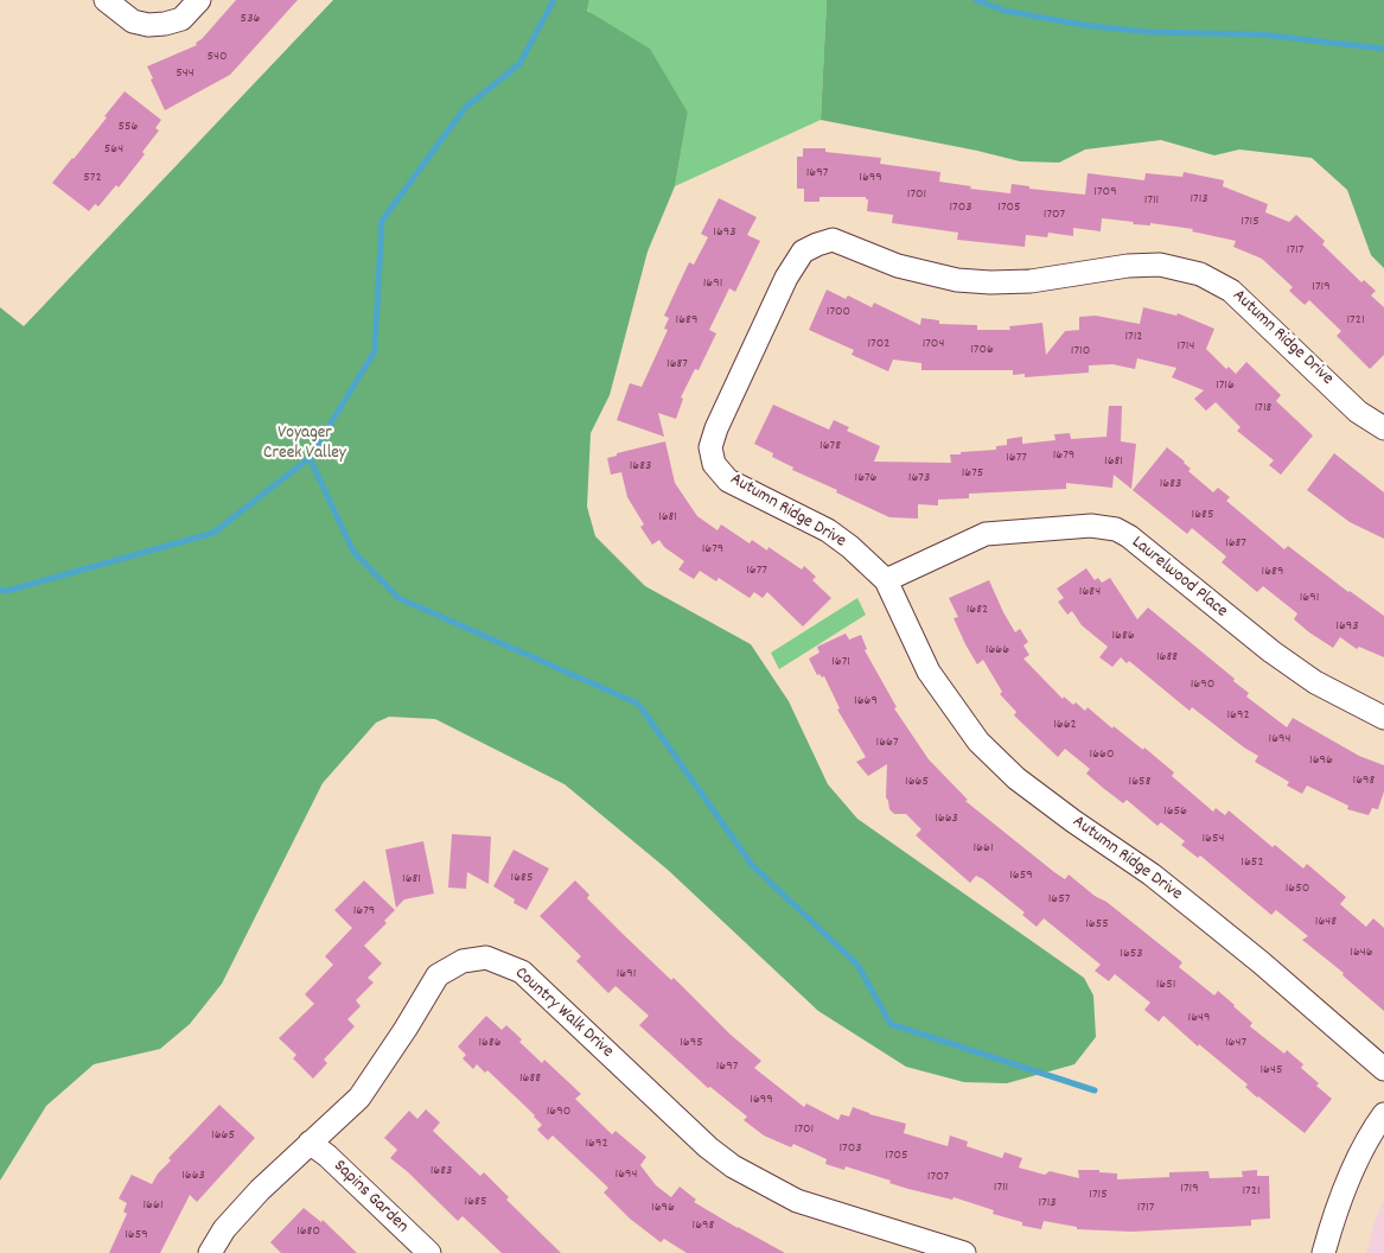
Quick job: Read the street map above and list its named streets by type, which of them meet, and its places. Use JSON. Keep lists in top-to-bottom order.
{
  "streets": {
    "street": [
      "Autumn Ridge Drive",
      "Laurelwood Place",
      "Country Walk Drive",
      "Sapins Garden"
    ]
  },
  "crossings": [
    ["Autumn Ridge Drive", "Laurelwood Place"],
    ["Country Walk Drive", "Sapins Garden"]
  ],
  "parks": ["Voyager Creek Valley"],
  "house_numbers": [
    "536",
    "540",
    "544",
    "556",
    "564",
    "1697",
    "572",
    "1699",
    "1709",
    "1701",
    "1713",
    "1711",
    "1703",
    "1705",
    "1707",
    "1715",
    "1693",
    "1717",
    "1691",
    "1719",
    "1700",
    "1689",
    "1721",
    "1712",
    "1702",
    "1704",
    "1714",
    "1706",
    "1710",
    "1687",
    "1716",
    "1718",
    "1678",
    "1679",
    "1677",
    "1681",
    "1683",
    "1675",
    "1676",
    "1673",
    "1683",
    "1685",
    "1681",
    "1687",
    "1679",
    "1677",
    "1689",
    "1684",
    "1691",
    "1682",
    "1693",
    "1686",
    "1666",
    "1688",
    "1671",
    "1690",
    "1669",
    "1692",
    "1662",
    "1694",
    "1667",
    "1660",
    "1696",
    "1698",
    "1665",
    "1658",
    "1656",
    "1663",
    "1654",
    "1661",
    "1652",
    "1659",
    "1685",
    "1681",
    "1650",
    "1657",
    "1679",
    "1648",
    "1655",
    "1646",
    "1653",
    "1691",
    "1651",
    "1649",
    "1686",
    "1695",
    "1647",
    "1697",
    "1645",
    "1688",
    "1699",
    "1690",
    "1701",
    "1665",
    "1692",
    "1703",
    "1705",
    "1683",
    "1694",
    "1663",
    "1707",
    "1711",
    "1719",
    "1721",
    "1715",
    "1685",
    "1713",
    "1661",
    "1696",
    "1717",
    "1698",
    "1680",
    "1659"
  ]
}
